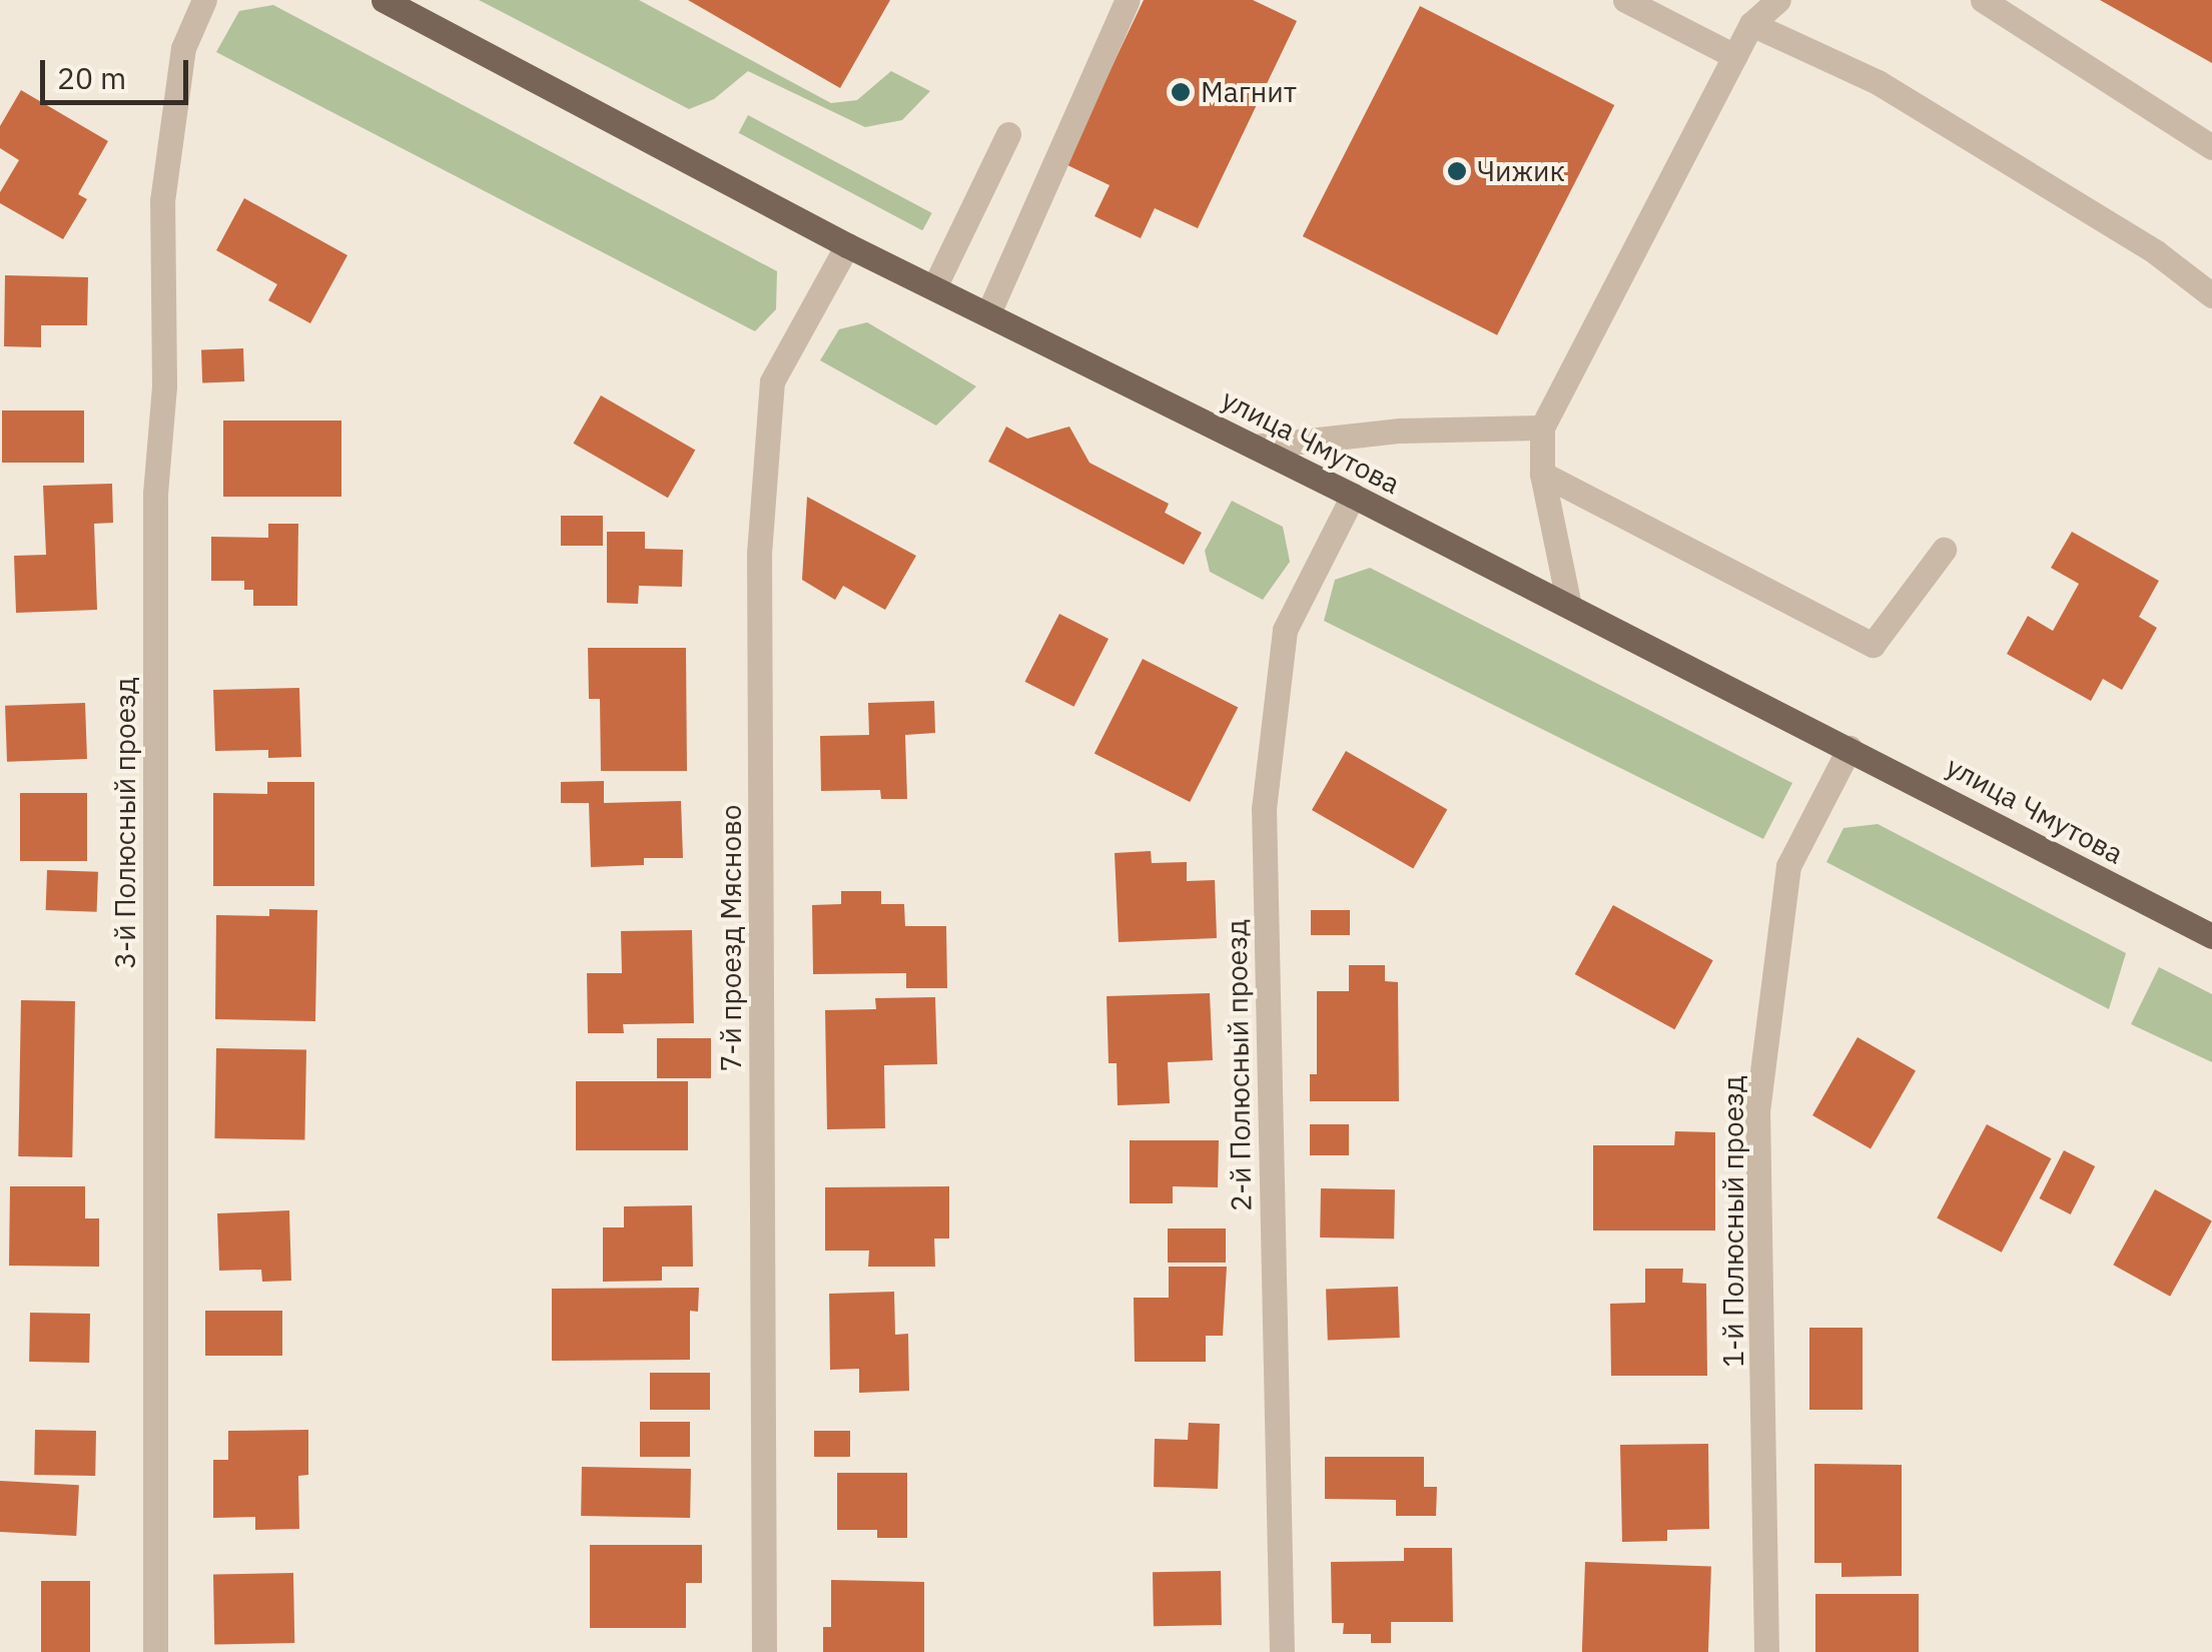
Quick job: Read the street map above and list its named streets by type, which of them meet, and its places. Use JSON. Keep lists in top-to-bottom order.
{
  "streets": {
    "main road": ["улица Чмутова"],
    "street": [
      "3-й Полюсный проезд",
      "7-й проезд Мясново",
      "2-й Полюсный проезд",
      "1-й Полюсный проезд"
    ]
  },
  "crossings": [
    ["улица Чмутова", "7-й проезд Мясново"],
    ["улица Чмутова", "2-й Полюсный проезд"],
    ["улица Чмутова", "1-й Полюсный проезд"]
  ],
  "places": ["Магнит", "Чижик"],
  "scale_bar": "20 m"
}
